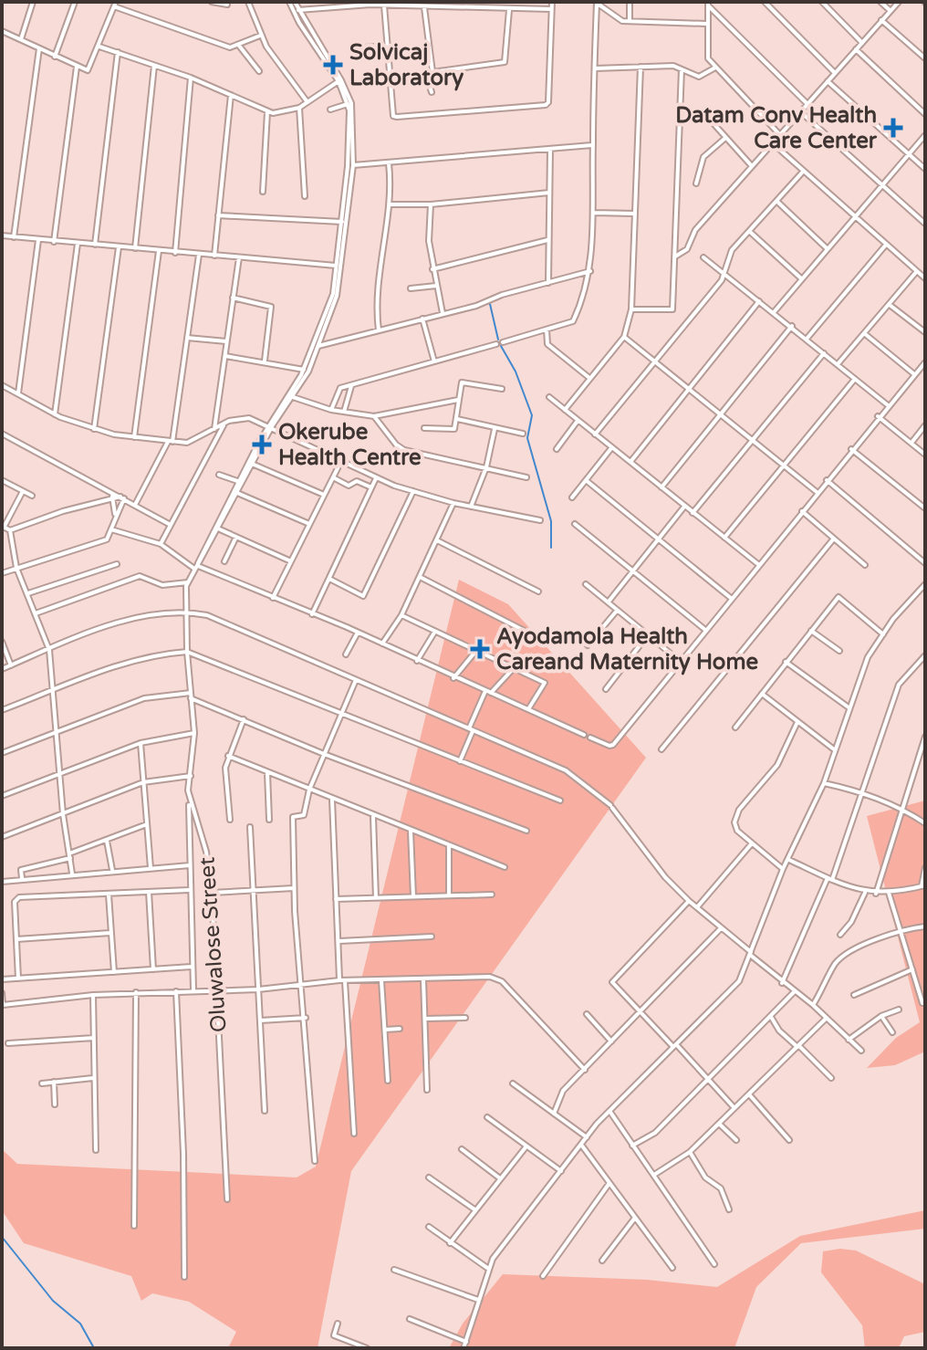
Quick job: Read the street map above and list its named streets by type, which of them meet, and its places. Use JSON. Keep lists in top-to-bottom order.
{
  "streets": {
    "street": ["Oluwalose Street"]
  },
  "places": {
    "health": [
      "Solvicaj Laboratory",
      "Datam Conv Health Care Center",
      "Okerube Health Centre",
      "Ayodamola Health Careand Maternity Home"
    ]
  }
}
